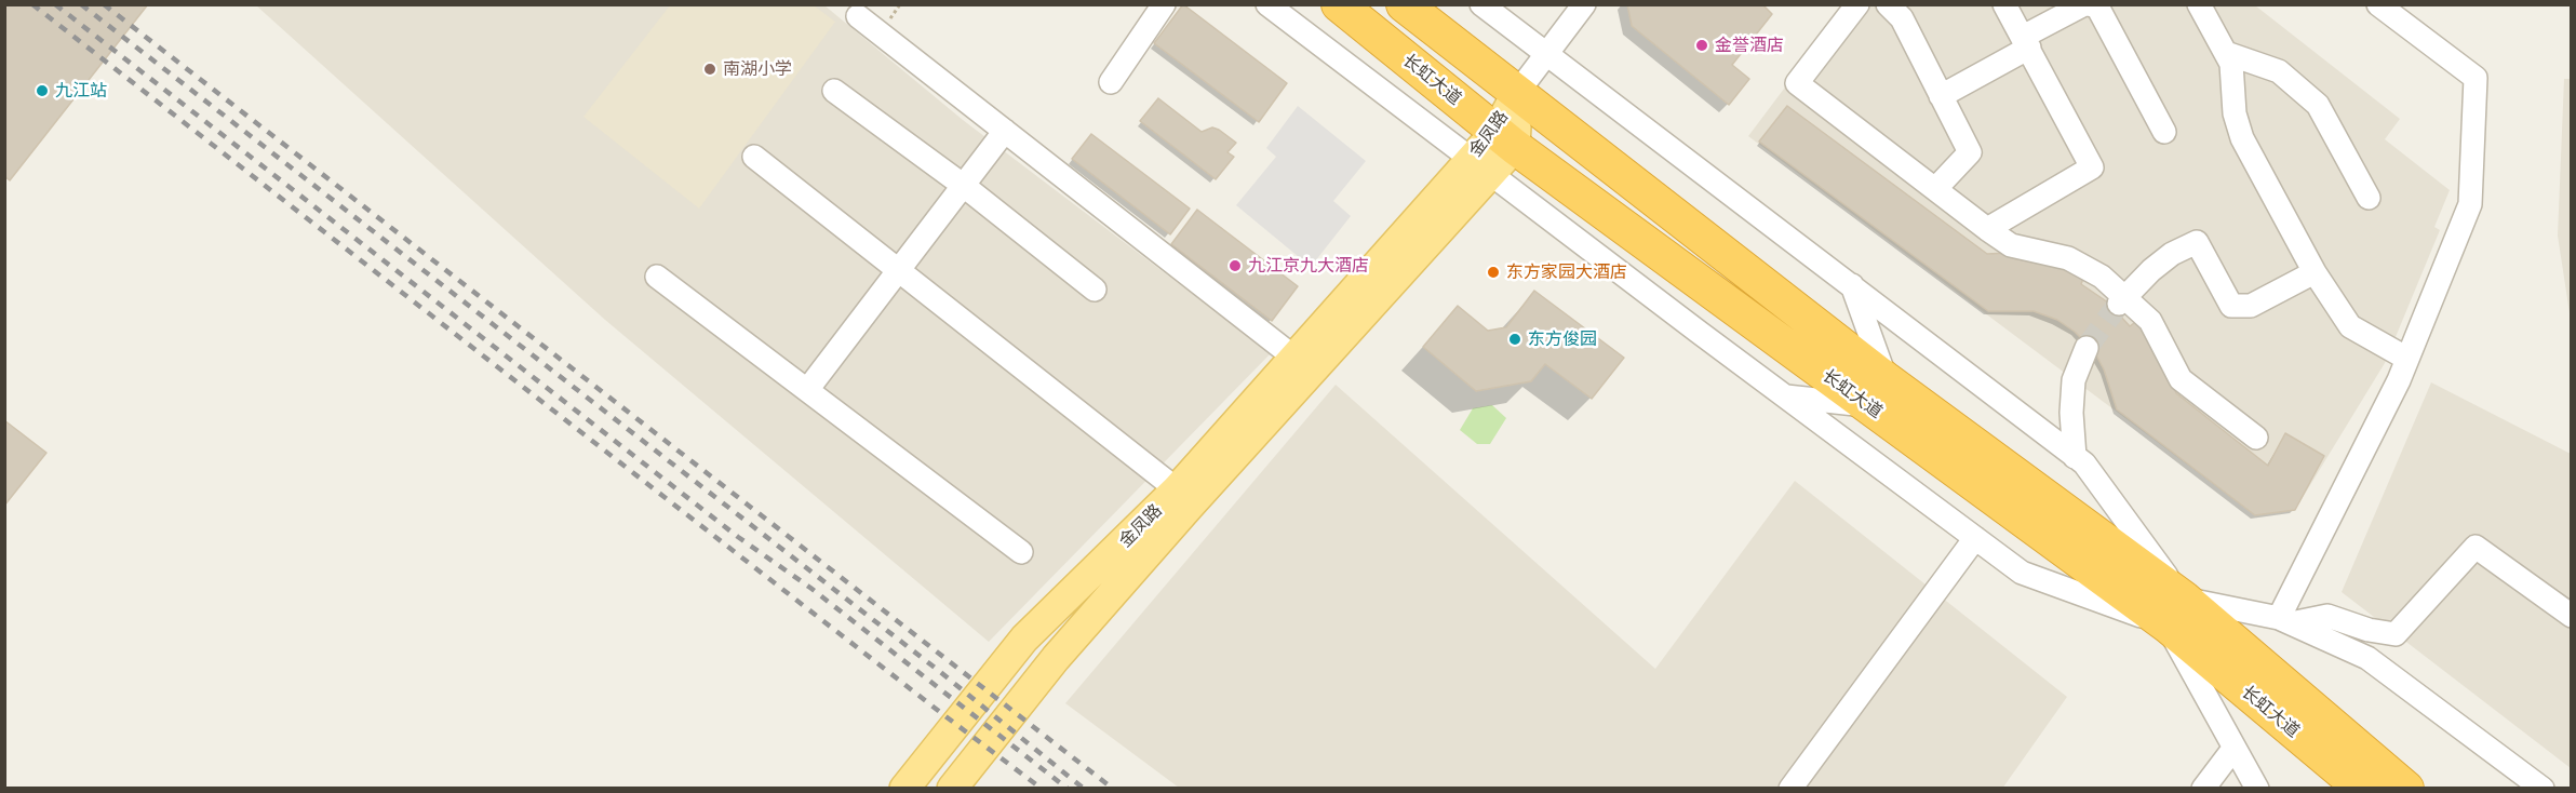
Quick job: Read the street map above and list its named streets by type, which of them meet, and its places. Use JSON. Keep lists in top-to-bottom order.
{
  "streets": {
    "highway": ["长虹大道"],
    "main road": ["金凤路"]
  },
  "crossings": [
    ["长虹大道", "金凤路"]
  ],
  "places": [
    "金誉酒店",
    "南湖小学",
    "九江站",
    "九江京九大酒店",
    "东方家园大酒店",
    "东方俊园"
  ]
}
